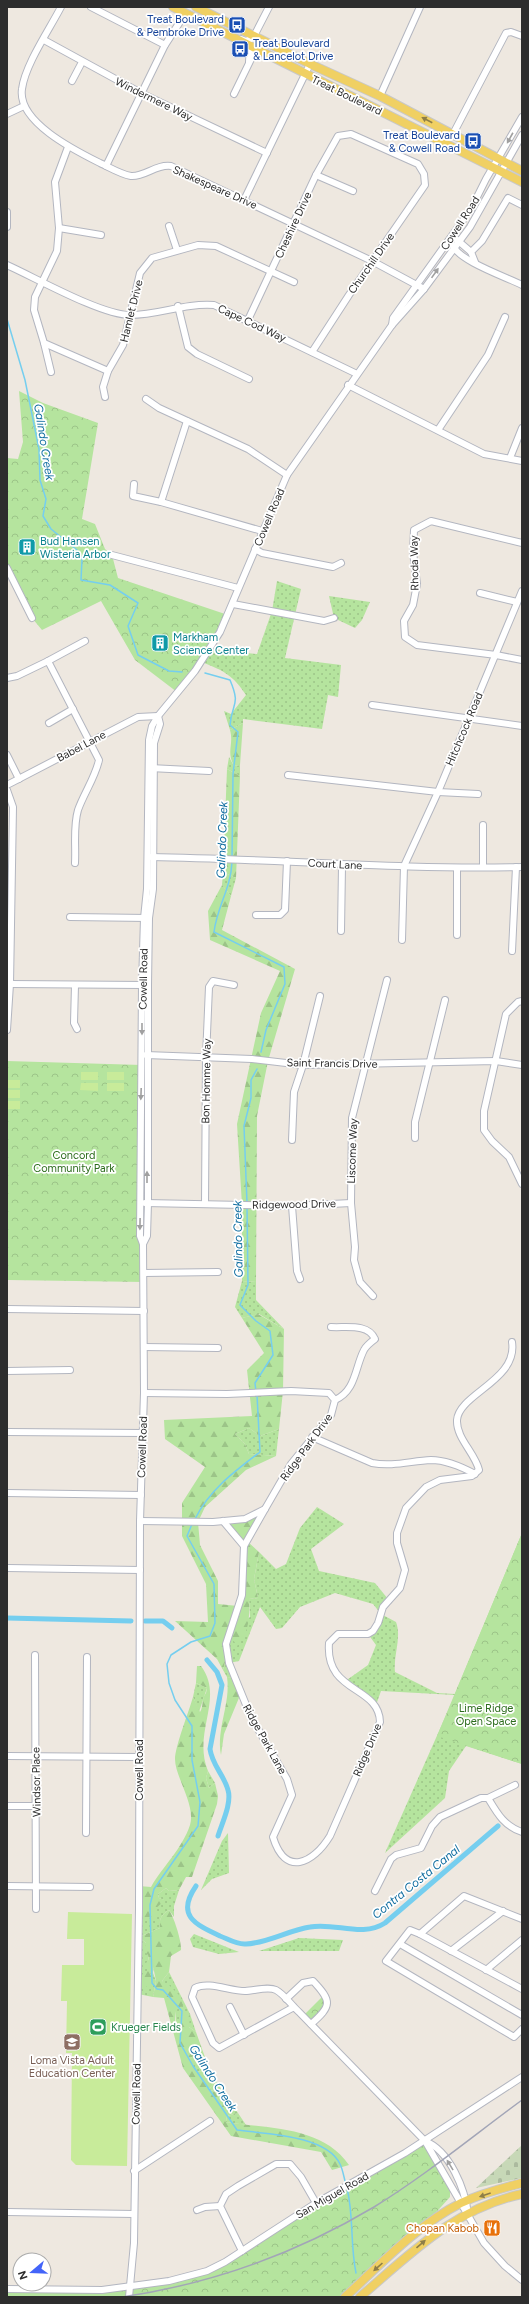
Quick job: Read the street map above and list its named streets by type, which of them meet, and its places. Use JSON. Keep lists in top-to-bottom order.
{
  "streets": {
    "main road": ["Treat Boulevard"],
    "street": [
      "Windermere Way",
      "Shakespeare Drive",
      "Cowell Road",
      "Cheshire Drive",
      "Churchill Drive",
      "Hamlet Drive",
      "Cape Cod Way",
      "Rhoda Way",
      "Hitchcock Road",
      "Babel Lane",
      "Court Lane",
      "Saint Francis Drive",
      "Bon Homme Way",
      "Liscome Way",
      "Ridgewood Drive",
      "Ridge Park Drive",
      "Ridge Park Lane",
      "Ridge Drive",
      "Windsor Place",
      "San Miguel Road"
    ]
  },
  "crossings": [
    ["Treat Boulevard", "Cowell Road"],
    ["Shakespeare Drive", "Cowell Road"],
    ["Shakespeare Drive", "Cheshire Drive"],
    ["Shakespeare Drive", "Churchill Drive"],
    ["Cowell Road", "Cape Cod Way"],
    ["Cowell Road", "Babel Lane"],
    ["Cowell Road", "Court Lane"],
    ["Cowell Road", "Saint Francis Drive"],
    ["Cowell Road", "Ridgewood Drive"],
    ["Cowell Road", "Ridge Park Drive"],
    ["Cowell Road", "San Miguel Road"],
    ["Cheshire Drive", "Churchill Drive"],
    ["Cheshire Drive", "Hamlet Drive"],
    ["Cheshire Drive", "Cape Cod Way"],
    ["Churchill Drive", "Cape Cod Way"],
    ["Hamlet Drive", "Cape Cod Way"],
    ["Rhoda Way", "Hitchcock Road"],
    ["Hitchcock Road", "Court Lane"],
    ["Saint Francis Drive", "Bon Homme Way"],
    ["Saint Francis Drive", "Liscome Way"],
    ["Bon Homme Way", "Ridgewood Drive"],
    ["Liscome Way", "Ridgewood Drive"],
    ["Ridge Park Drive", "Ridge Park Lane"],
    ["Ridge Park Lane", "Ridge Drive"]
  ],
  "water": ["Galindo Creek", "Contra Costa Canal"],
  "parks": ["Concord Community Park", "Lime Ridge Open Space"],
  "places": {
    "bus stop": ["Treat Boulevard & Pembroke Drive", "Treat Boulevard & Lancelot Drive", "Treat Boulevard & Cowell Road"],
    "building": ["Bud Hansen Wisteria Arbor", "Markham Science Center"],
    "sports": ["Krueger Fields"],
    "school or university": ["Loma Vista Adult Education Center"],
    "restaurant": ["Chopan Kabob"]
  },
  "north": "left"
}
